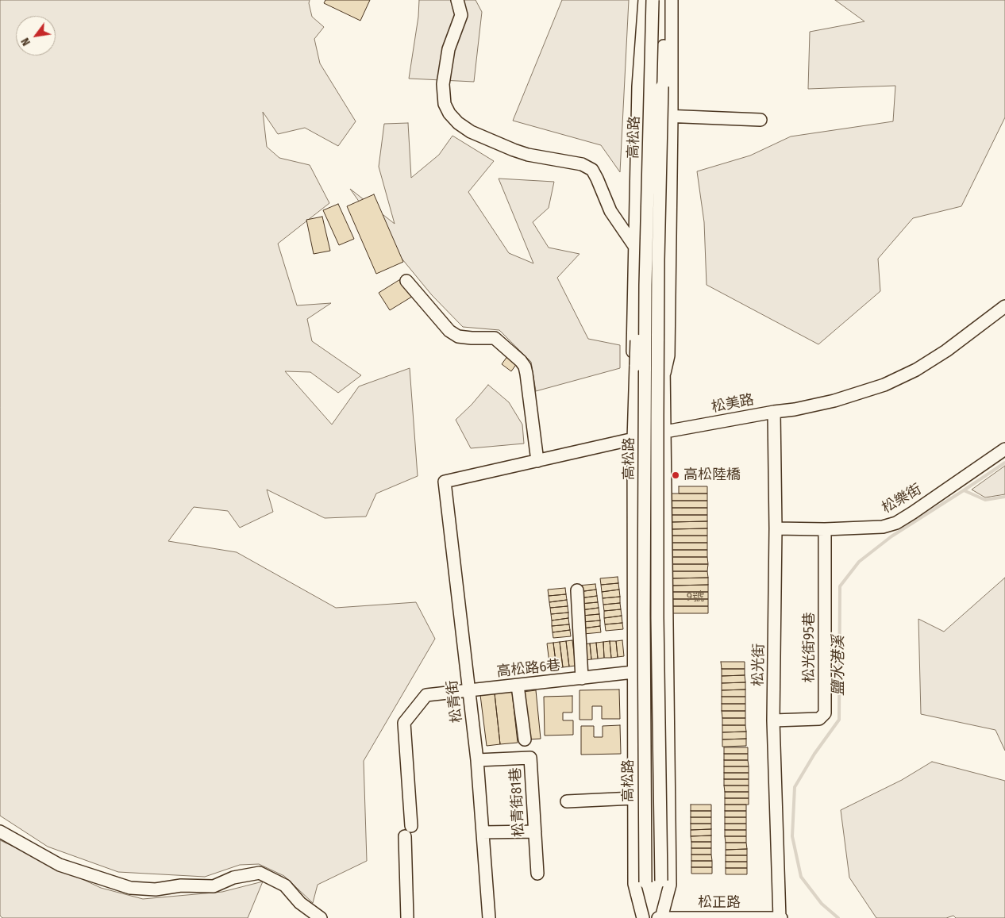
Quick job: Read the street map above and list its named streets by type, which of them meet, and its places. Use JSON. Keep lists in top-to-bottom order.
{
  "streets": {
    "street": [
      "高松路",
      "松美路",
      "松樂街",
      "松光街95巷",
      "松光街",
      "高松路6巷",
      "松青街",
      "松青街81巷",
      "松正路"
    ]
  },
  "crossings": [
    ["高松路", "松美路"],
    ["高松路", "高松路6巷"],
    ["高松路", "松正路"],
    ["松美路", "松光街"],
    ["松美路", "松青街"],
    ["松樂街", "松光街95巷"],
    ["松樂街", "松光街"],
    ["松光街95巷", "松光街"],
    ["松光街", "松正路"],
    ["高松路6巷", "松青街"],
    ["松青街", "松青街81巷"]
  ],
  "water": ["鹽水港溪"],
  "places": ["高松陸橋"],
  "house_numbers": ["9號"],
  "north": "bottom left"
}
